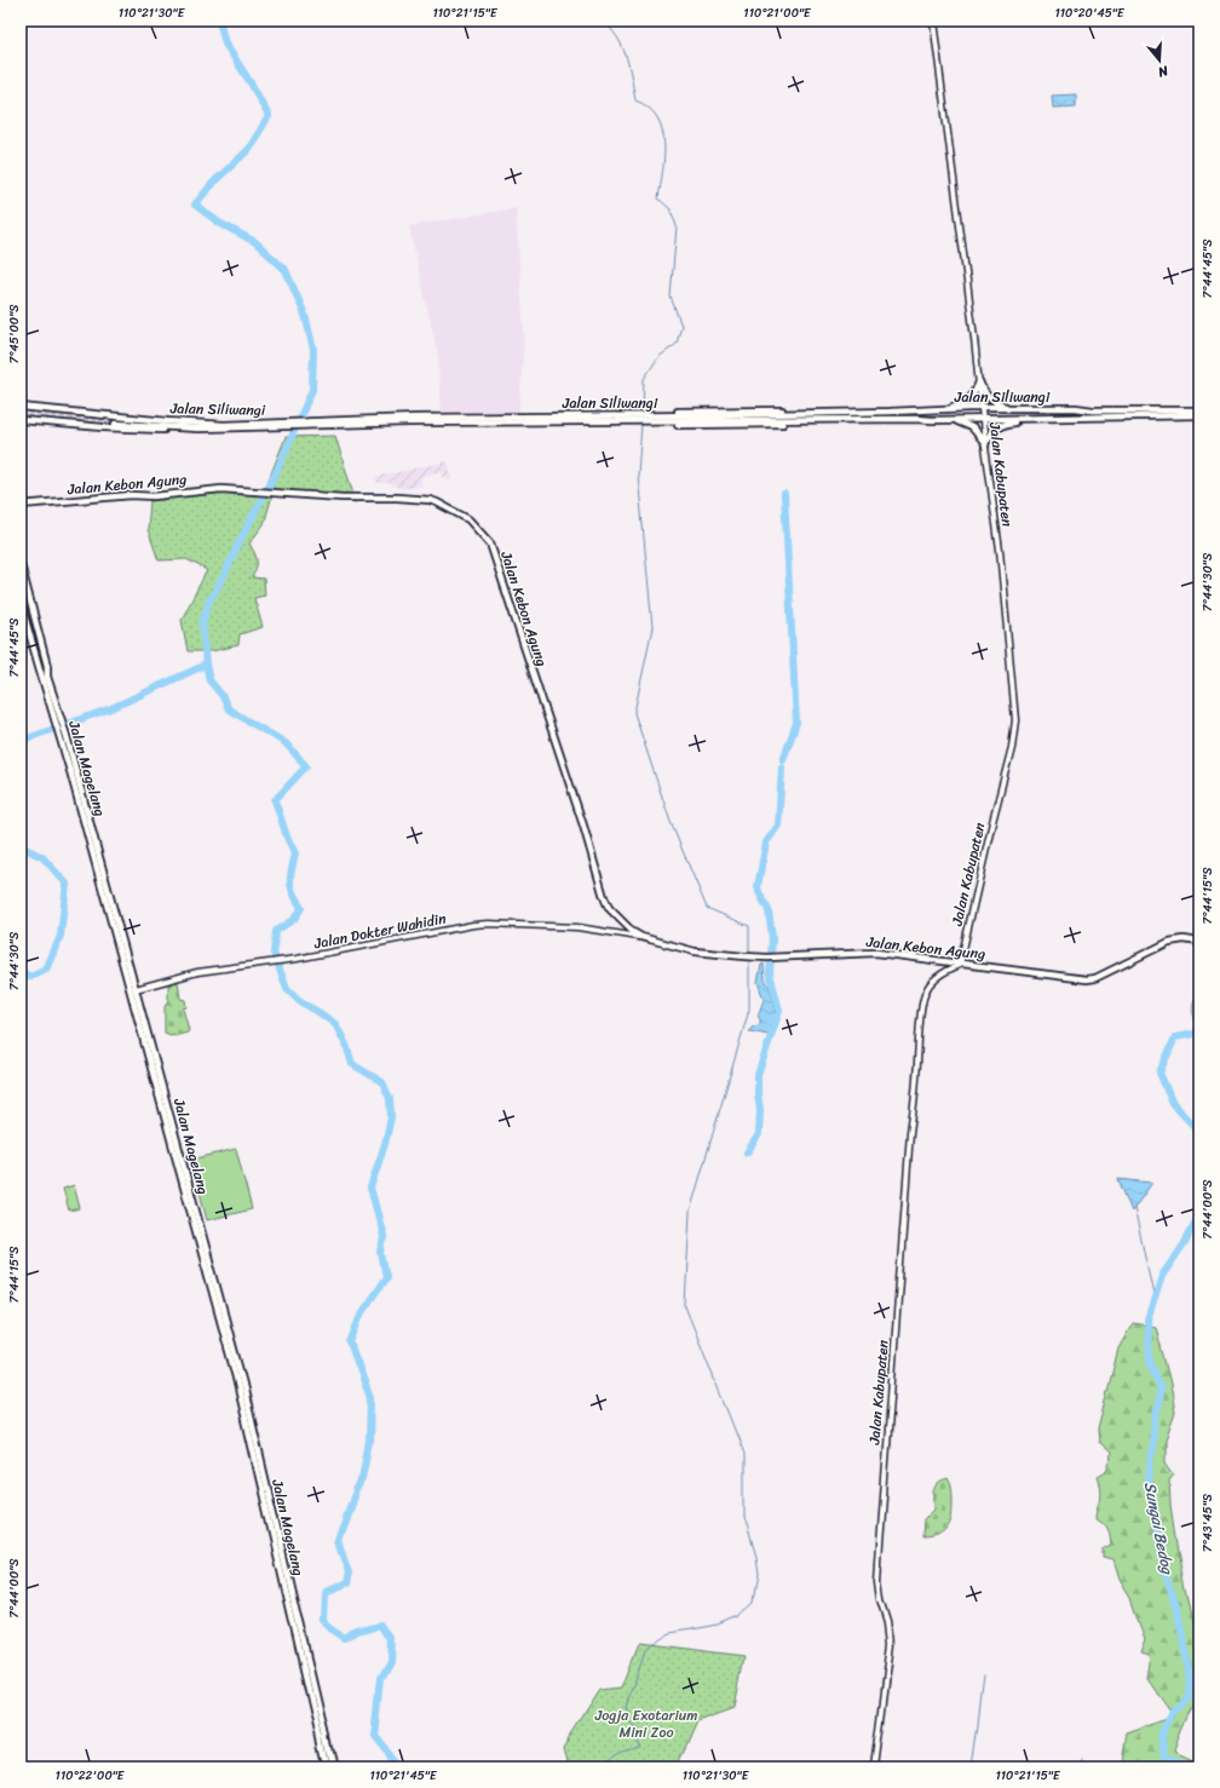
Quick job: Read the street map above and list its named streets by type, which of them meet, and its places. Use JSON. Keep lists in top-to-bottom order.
{
  "streets": {
    "main road": [
      "Jalan Siliwangi",
      "Jalan Kabupaten",
      "Jalan Kebon Agung",
      "Jalan Magelang",
      "Jalan Dokter Wahidin"
    ]
  },
  "crossings": [
    ["Jalan Siliwangi", "Jalan Kabupaten"],
    ["Jalan Kabupaten", "Jalan Kebon Agung"],
    ["Jalan Kebon Agung", "Jalan Dokter Wahidin"],
    ["Jalan Magelang", "Jalan Dokter Wahidin"]
  ],
  "water": ["Sungai Bedog"],
  "parks": ["Jogja Exotarium Mini Zoo"],
  "north": "bottom",
  "coordinates": [
    "110°21'30\"E",
    "110°21'15\"E",
    "110°21'00\"E",
    "110°20'45\"E",
    "7°44'45\"S",
    "7°45'00\"S",
    "7°44'30\"S",
    "7°44'15\"S",
    "7°44'00\"S",
    "7°43'45\"S",
    "110°22'00\"E",
    "110°21'45\"E"
  ]
}
